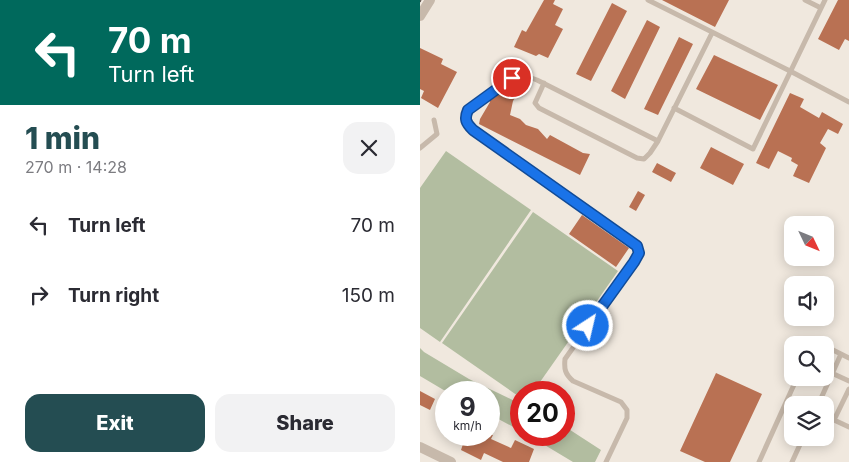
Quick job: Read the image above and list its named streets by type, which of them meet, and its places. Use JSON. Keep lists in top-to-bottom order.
{
  "north": "bottom right",
  "page": {
    "turn": ["70 m", "Turn left"],
    "heading": ["1 min", "270 m · 14:28"],
    "list": [
      {
        "name": "Turn left",
        "value": "70 m"
      },
      {
        "name": "Turn right",
        "value": "150 m"
      }
    ],
    "speed": "9 km/h",
    "limit": "20",
    "buttons": ["Exit", "Share"]
  }
}
